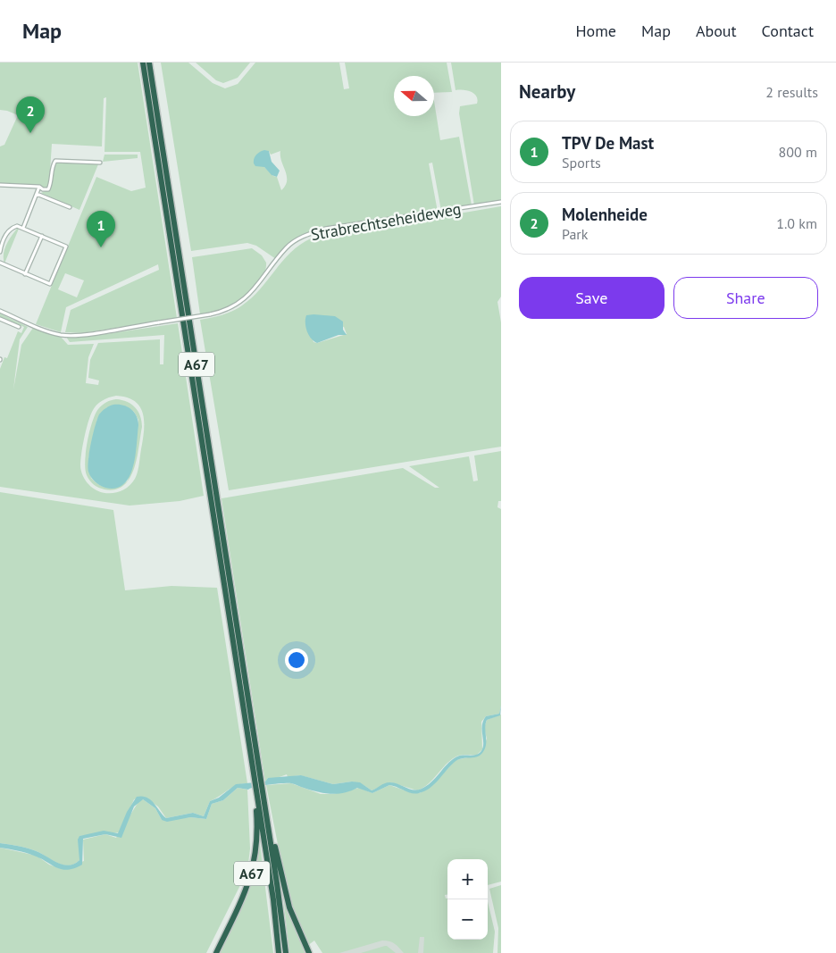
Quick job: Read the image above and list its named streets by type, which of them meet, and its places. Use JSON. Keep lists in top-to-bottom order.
{
  "streets": {
    "highway": ["A67"],
    "street": ["Strabrechtseheideweg"]
  },
  "north": "left",
  "page": {
    "header": "Map",
    "nav": [
      "Home",
      "Map",
      "About",
      "Contact"
    ],
    "heading": ["Nearby", "2 results"],
    "pins": ["2", "1"],
    "list": [
      {
        "mark": "1",
        "name": "TPV De Mast",
        "note": "Sports",
        "value": "800 m"
      },
      {
        "mark": "2",
        "name": "Molenheide",
        "note": "Park",
        "value": "1.0 km"
      }
    ],
    "buttons": ["Save", "Share"],
    "map_buttons": ["+", "−"]
  }
}
